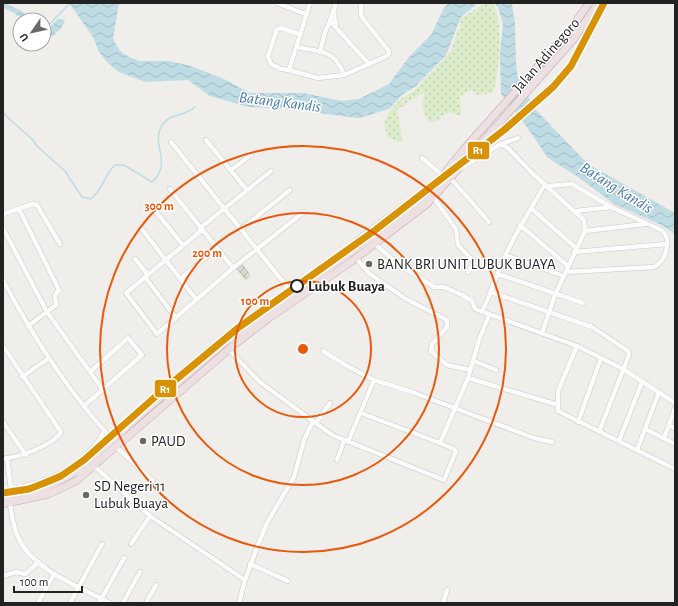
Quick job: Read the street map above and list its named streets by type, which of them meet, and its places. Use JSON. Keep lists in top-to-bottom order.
{
  "streets": {
    "highway": ["Jalan Adinegoro"]
  },
  "water": ["Batang Kandis"],
  "places": [
    "BANK BRI UNIT LUBUK BUAYA",
    "Lubuk Buaya",
    "PAUD",
    "SD Negeri 11 Lubuk Buaya"
  ],
  "lines": ["transit line R1"],
  "scale_bar": "100 m",
  "north": "bottom left",
  "rings": ["300 m", "200 m", "100 m"]
}
